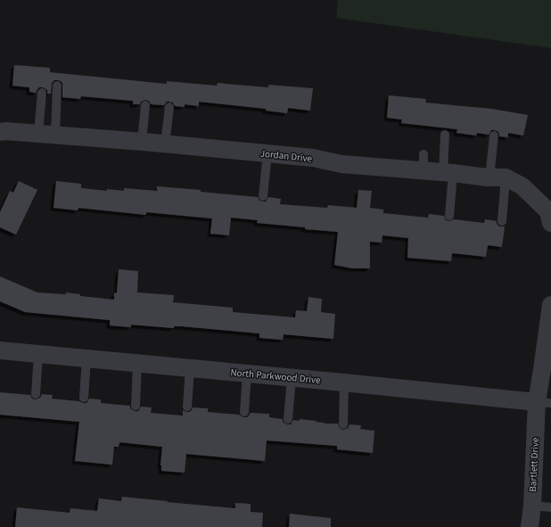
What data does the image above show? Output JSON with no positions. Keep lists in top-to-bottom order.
{
  "streets": {
    "street": ["Jordan Drive", "North Parkwood Drive", "Bartlett Drive"]
  },
  "crossings": [
    ["North Parkwood Drive", "Bartlett Drive"]
  ]
}
